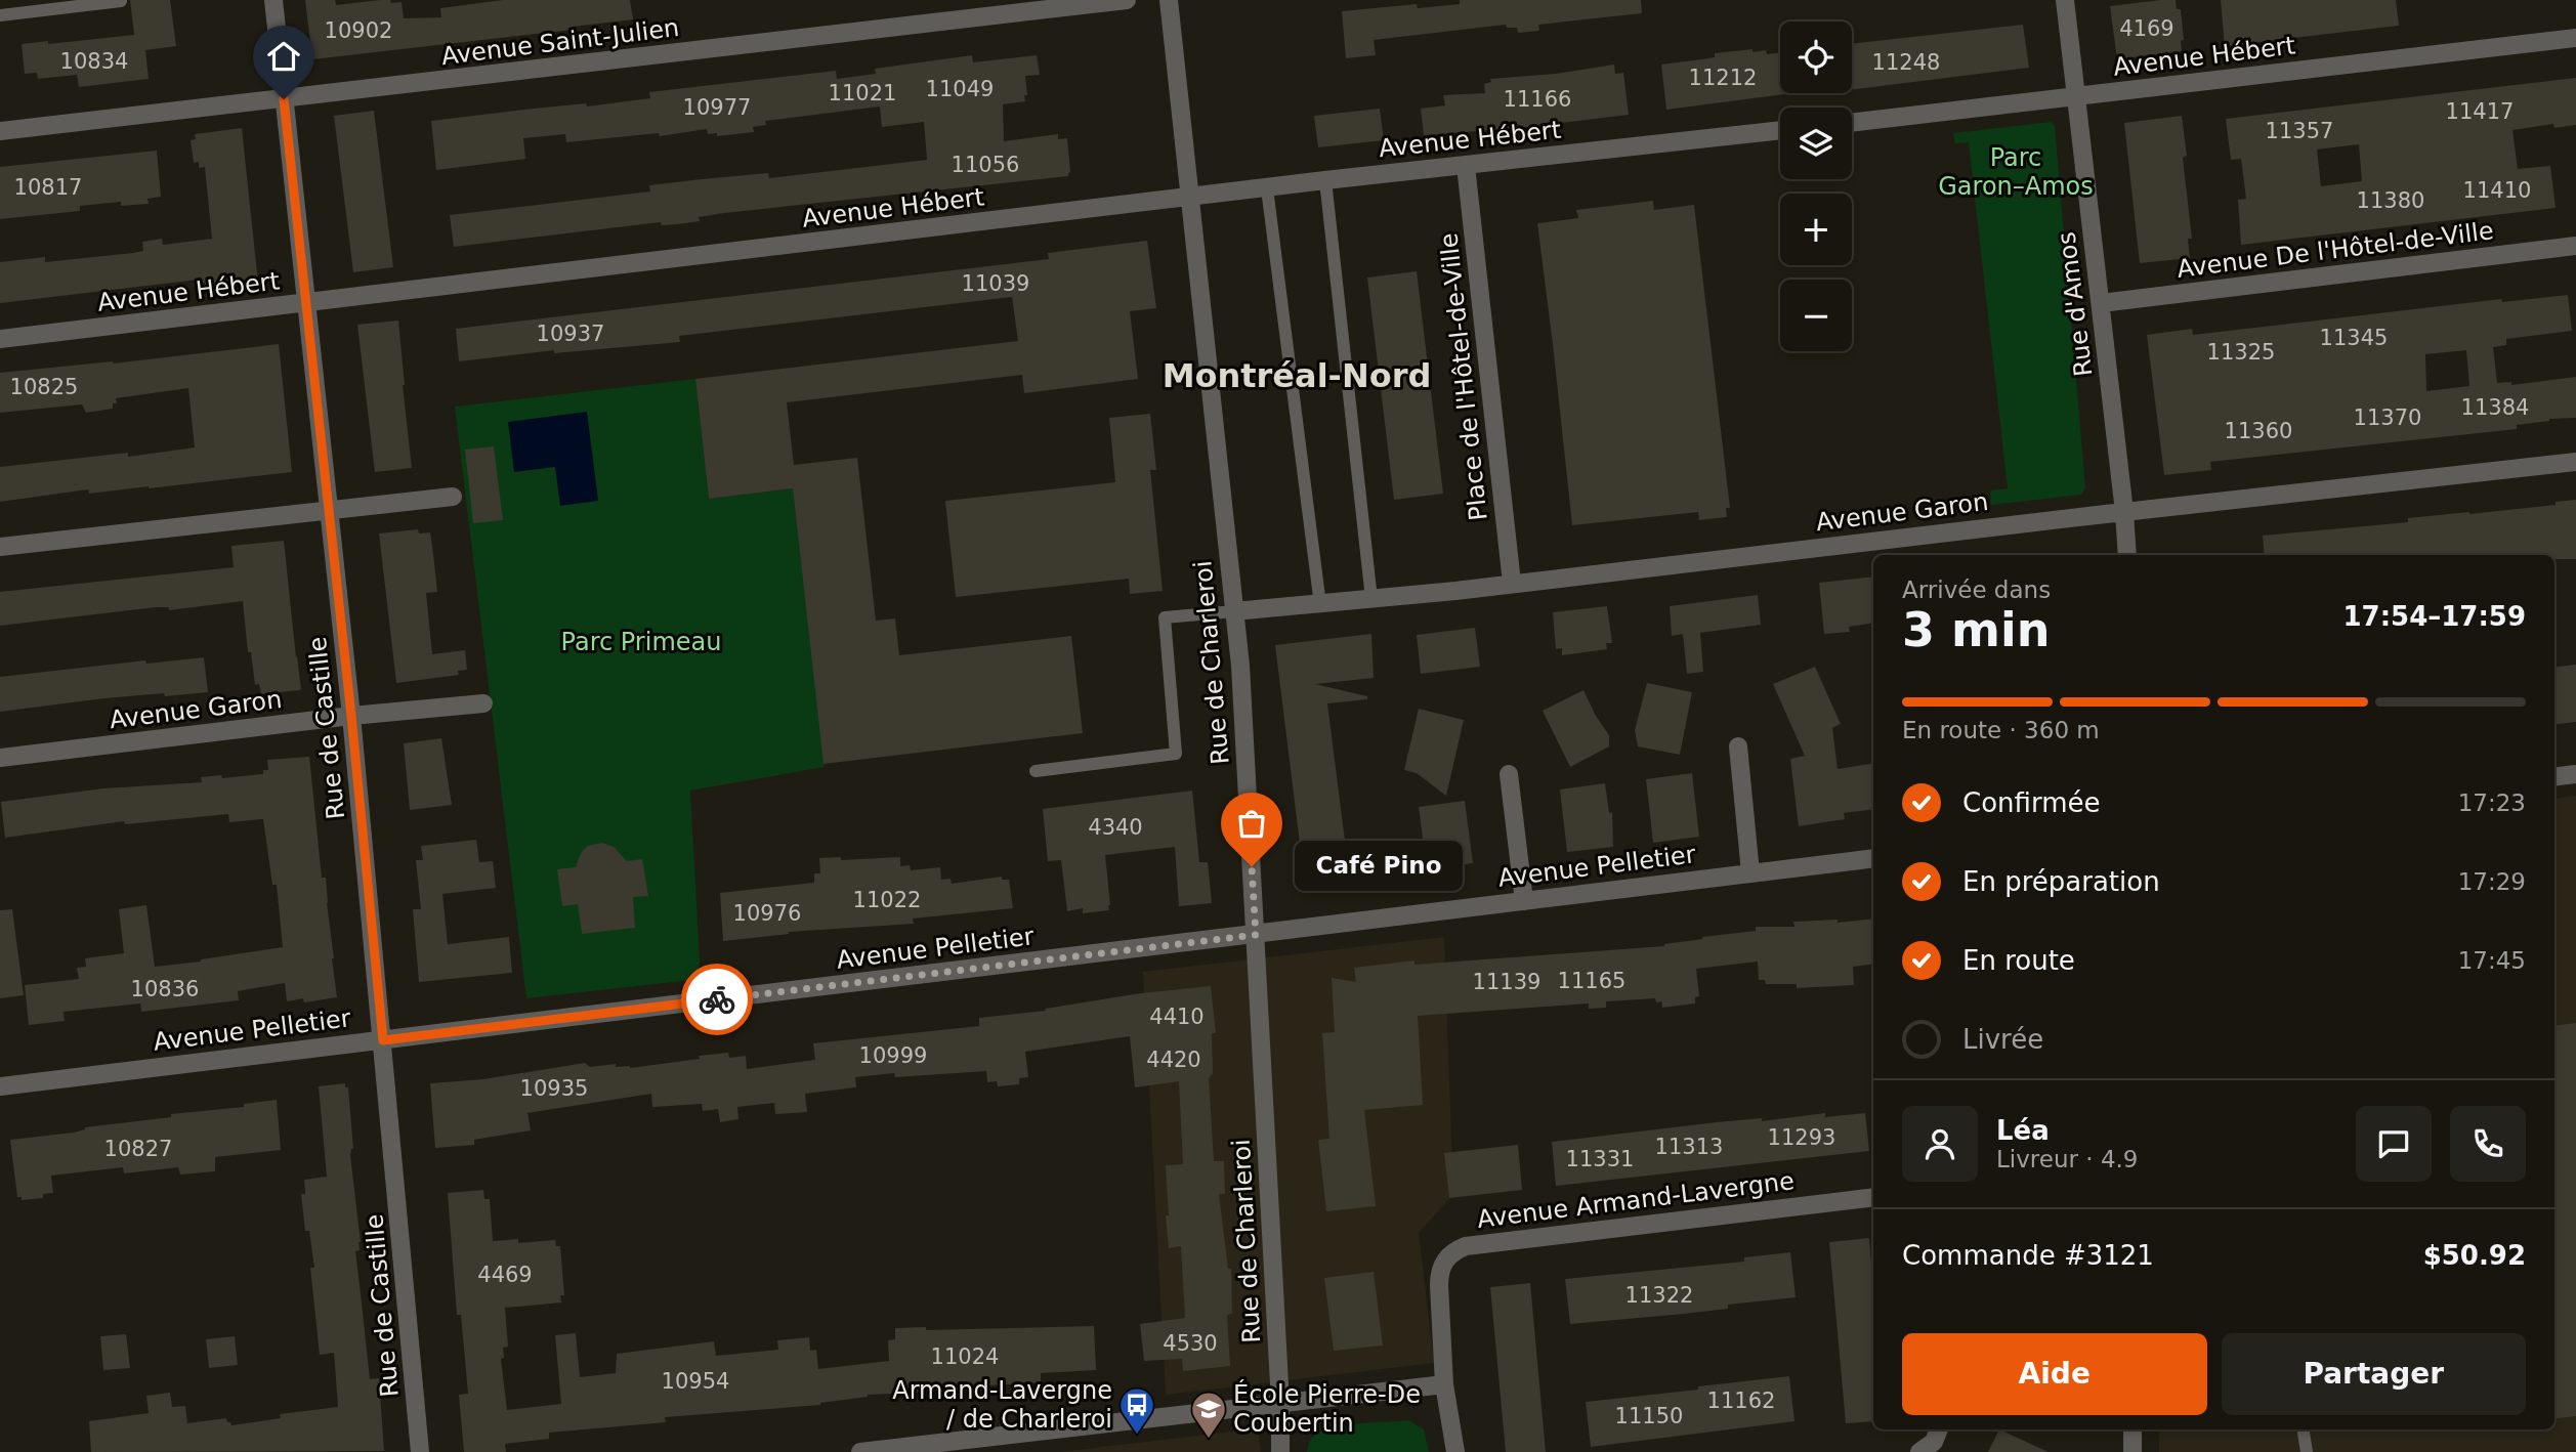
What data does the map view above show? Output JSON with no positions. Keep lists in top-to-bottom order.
{
  "streets": {
    "street": [
      "Avenue Saint-Julien",
      "Avenue Hébert",
      "Avenue De l'Hôtel-de-Ville",
      "Rue d'Amos",
      "Place de l'Hôtel-de-Ville",
      "Avenue Garon",
      "Rue de Charleroi",
      "Rue de Castille",
      "Avenue Pelletier",
      "Avenue Armand-Lavergne"
    ]
  },
  "crossings": [
    ["Avenue Saint-Julien", "Rue de Castille"],
    ["Avenue Hébert", "Rue d'Amos"],
    ["Avenue Hébert", "Place de l'Hôtel-de-Ville"],
    ["Avenue Hébert", "Rue de Charleroi"],
    ["Avenue Hébert", "Rue de Castille"],
    ["Avenue De l'Hôtel-de-Ville", "Rue d'Amos"],
    ["Rue d'Amos", "Avenue Garon"],
    ["Place de l'Hôtel-de-Ville", "Avenue Garon"],
    ["Avenue Garon", "Rue de Charleroi"],
    ["Avenue Garon", "Rue de Castille"],
    ["Rue de Charleroi", "Avenue Pelletier"],
    ["Rue de Castille", "Avenue Pelletier"]
  ],
  "districts": ["Montréal-Nord"],
  "parks": ["Parc Garon–Amos", "Parc Primeau"],
  "places": {
    "other": ["Café Pino"],
    "bus stop": ["Armand-Lavergne / de Charleroi"],
    "school or university": ["École Pierre-De Coubertin"]
  },
  "house_numbers": [
    "4169",
    "10902",
    "10834",
    "11248",
    "11212",
    "11049",
    "11021",
    "11166",
    "10977",
    "11417",
    "11357",
    "11056",
    "10817",
    "11410",
    "11380",
    "11039",
    "10937",
    "11345",
    "11325",
    "10825",
    "11384",
    "11370",
    "11360",
    "4340",
    "11022",
    "10976",
    "11165",
    "11139",
    "10836",
    "4410",
    "10999",
    "4420",
    "10935",
    "11293",
    "11313",
    "10827",
    "11331",
    "4469",
    "11322",
    "4530",
    "11024",
    "10954",
    "11162",
    "11150"
  ],
  "page": {
    "map_buttons": ["+", "−"],
    "heading": ["3 min", "Arrivée dans", "17:54–17:59"],
    "panel": [
      "Léa",
      "Livreur · 4.9",
      "Commande #3121",
      "$50.92"
    ],
    "bar": "En route · 360 m",
    "list": [
      ["Confirmée", "17:23"],
      ["En préparation", "17:29"],
      ["En route", "17:45"],
      "Livrée"
    ],
    "bubble": "Café Pino",
    "buttons": ["Aide", "Partager"]
  }
}
